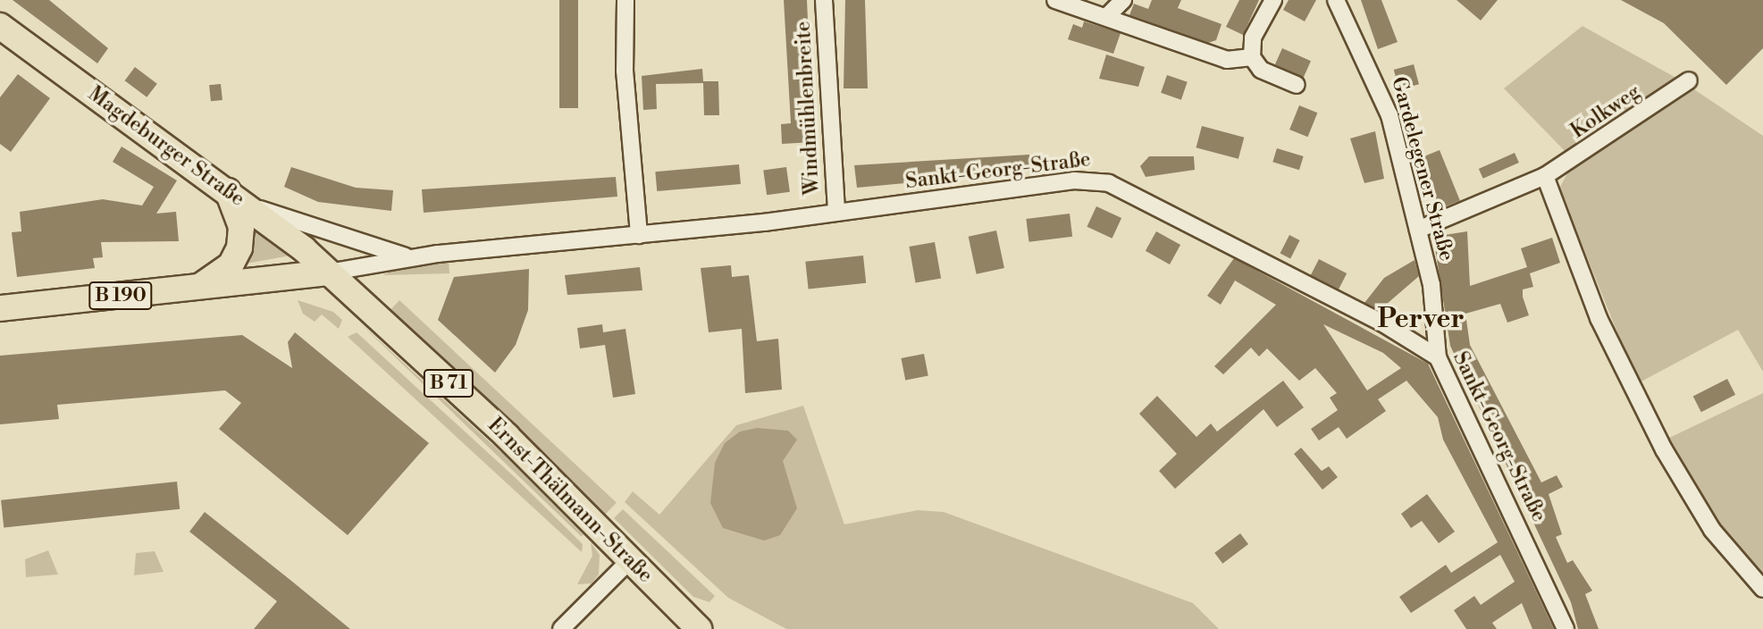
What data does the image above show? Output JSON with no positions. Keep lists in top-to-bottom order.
{
  "streets": {
    "main road": [
      "Magdeburger Straße",
      "B 190",
      "B 71",
      "Ernst-Thälmann-Straße"
    ],
    "street": [
      "Windmühlenbreite",
      "Kolkweg",
      "Gardelegener Straße",
      "Sankt-Georg-Straße"
    ]
  },
  "crossings": [
    ["Windmühlenbreite", "Sankt-Georg-Straße"],
    ["Magdeburger Straße", "Sankt-Georg-Straße"],
    ["Magdeburger Straße", "B 190"],
    ["Magdeburger Straße", "Ernst-Thälmann-Straße"],
    ["Gardelegener Straße", "Sankt-Georg-Straße"],
    ["Sankt-Georg-Straße", "B 190"],
    ["Sankt-Georg-Straße", "Ernst-Thälmann-Straße"],
    ["B 190", "Ernst-Thälmann-Straße"]
  ],
  "districts": ["Perver"]
}
